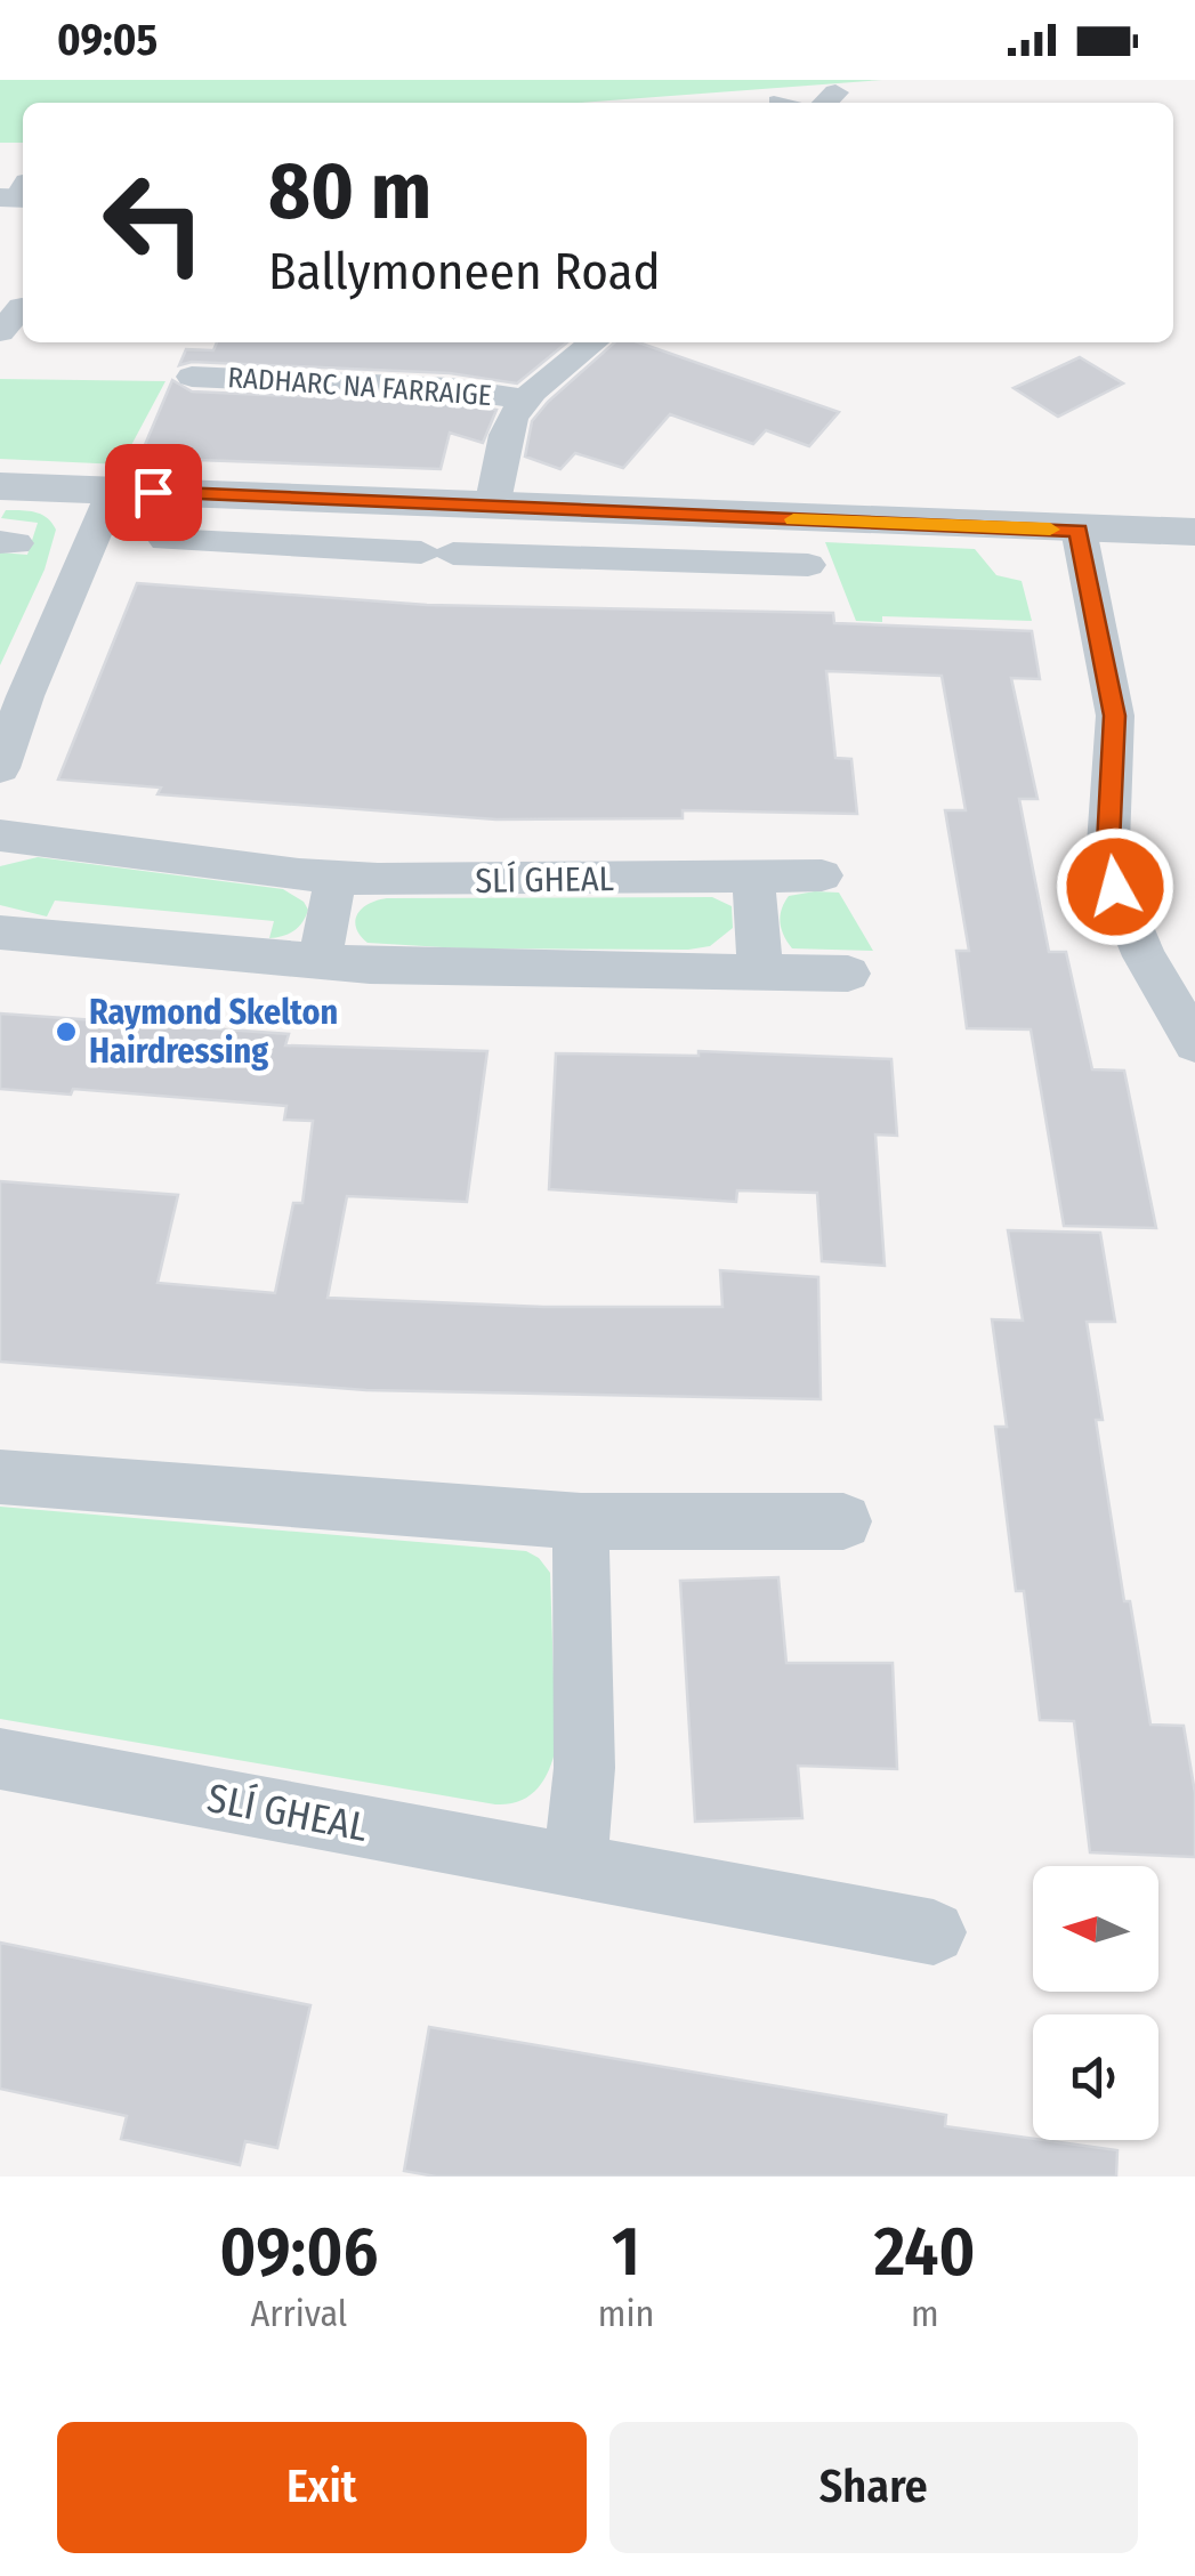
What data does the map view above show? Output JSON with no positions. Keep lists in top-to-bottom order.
{
  "streets": {
    "street": ["RADHARC NA FARRAIGE", "SLÍ GHEAL"]
  },
  "places": ["Raymond Skelton Hairdressing"],
  "north": "left",
  "page": {
    "status": "09:05",
    "turn": ["80 m", "Ballymoneen Road"],
    "eta": [
      "09:06",
      "Arrival",
      "1",
      "min",
      "240",
      "m"
    ],
    "buttons": ["Exit", "Share"]
  }
}
